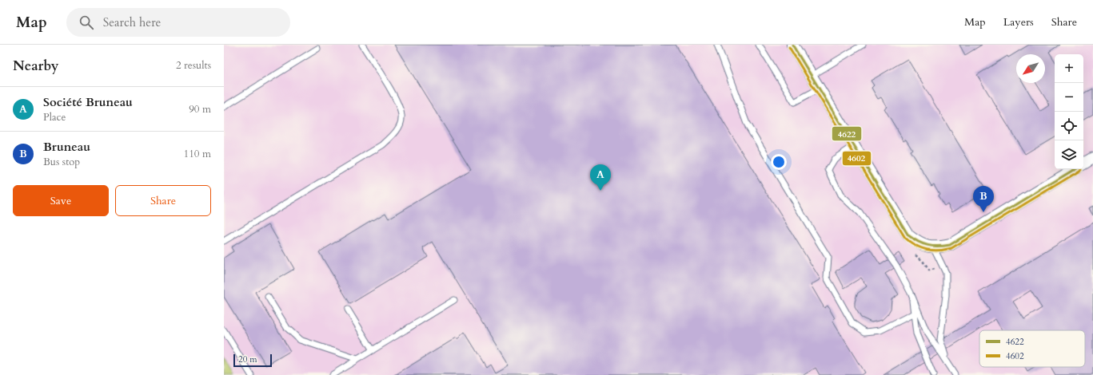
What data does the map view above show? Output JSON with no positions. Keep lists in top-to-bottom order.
{
  "lines": ["transit line 4622", "transit line 4602"],
  "legend": ["4622", "4602"],
  "scale_bar": "20 m",
  "north": "bottom left",
  "page": {
    "header": "Map",
    "search": "Search here",
    "nav": ["Map", "Layers", "Share"],
    "heading": ["Nearby", "2 results"],
    "map_buttons": ["+", "−"],
    "list": [
      {
        "mark": "A",
        "name": "Société Bruneau",
        "note": "Place",
        "value": "90 m"
      },
      {
        "mark": "B",
        "name": "Bruneau",
        "note": "Bus stop",
        "value": "110 m"
      }
    ],
    "pins": ["A", "B"],
    "buttons": ["Save", "Share"],
    "scale": "20 m"
  }
}
